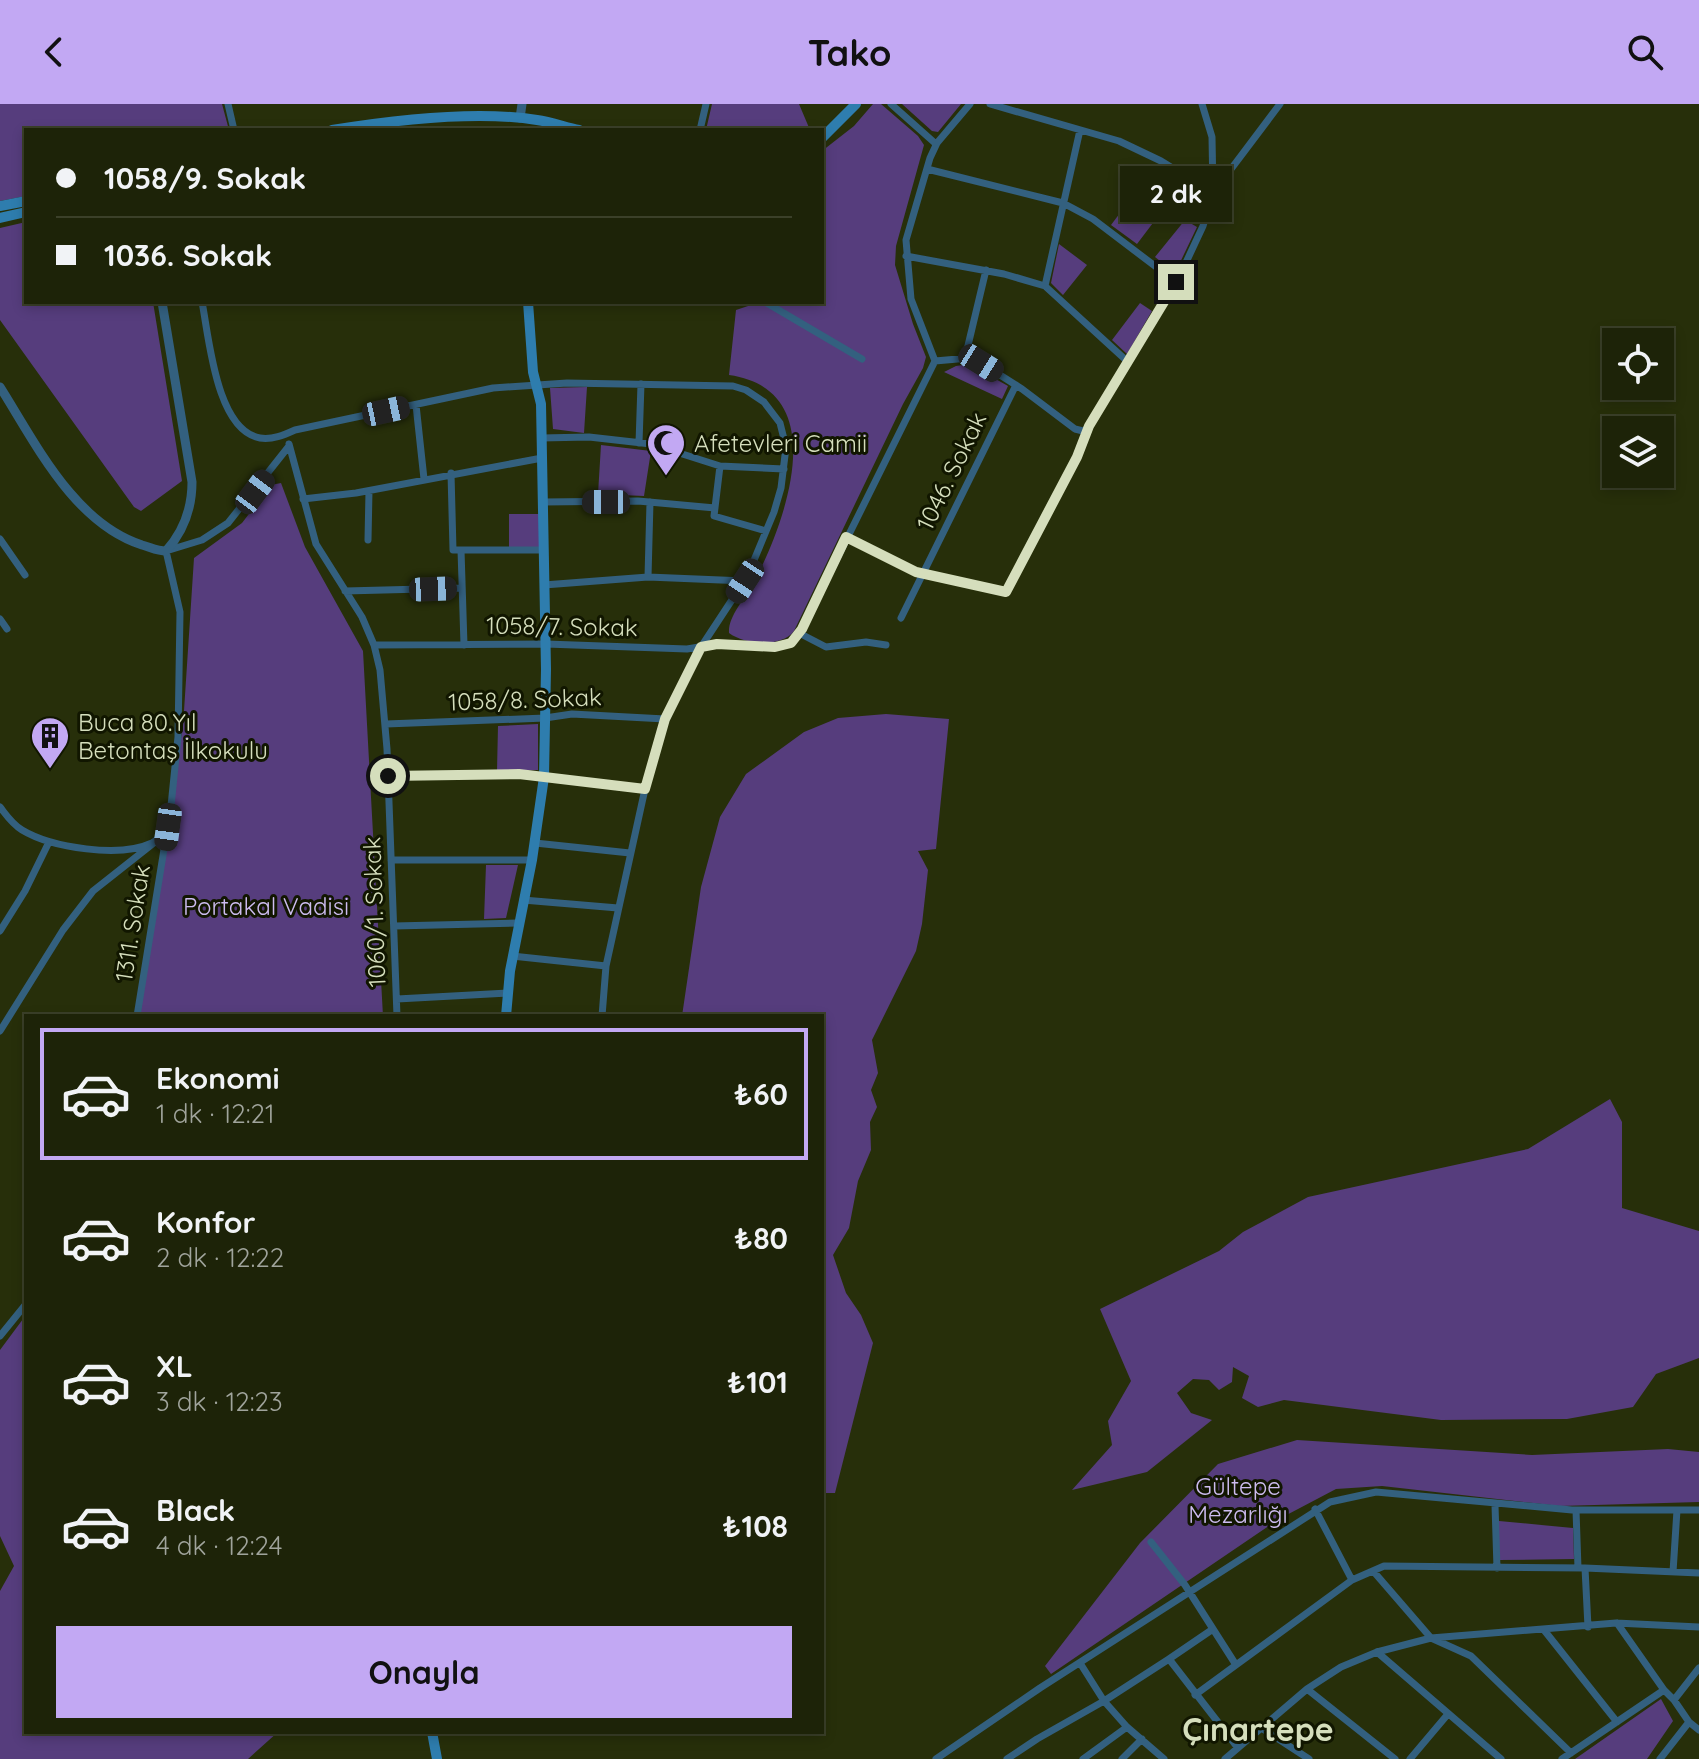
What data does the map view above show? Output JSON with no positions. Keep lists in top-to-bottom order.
{
  "streets": {
    "street": [
      "1046. Sokak",
      "1058/7. Sokak",
      "1058/8. Sokak",
      "1060/1. Sokak",
      "1311. Sokak"
    ]
  },
  "crossings": [
    ["1058/7. Sokak", "1060/1. Sokak"],
    ["1058/8. Sokak", "1060/1. Sokak"]
  ],
  "districts": ["Çınartepe"],
  "parks": ["Portakal Vadisi", "Gültepe Mezarlığı"],
  "places": {
    "mosque": ["Afetevleri Camii"],
    "building": ["Buca 80.Yıl Betontaş İlkokulu"]
  },
  "page": {
    "header": "Tako",
    "banner": ["1058/9. Sokak", "1036. Sokak"],
    "bubble": "2 dk",
    "list": [
      {
        "name": "Ekonomi",
        "note": "1 dk · 12:21",
        "value": "₺60"
      },
      {
        "name": "Konfor",
        "note": "2 dk · 12:22",
        "value": "₺80"
      },
      {
        "name": "XL",
        "note": "3 dk · 12:23",
        "value": "₺101"
      },
      {
        "name": "Black",
        "note": "4 dk · 12:24",
        "value": "₺108"
      }
    ],
    "buttons": "Onayla"
  }
}
